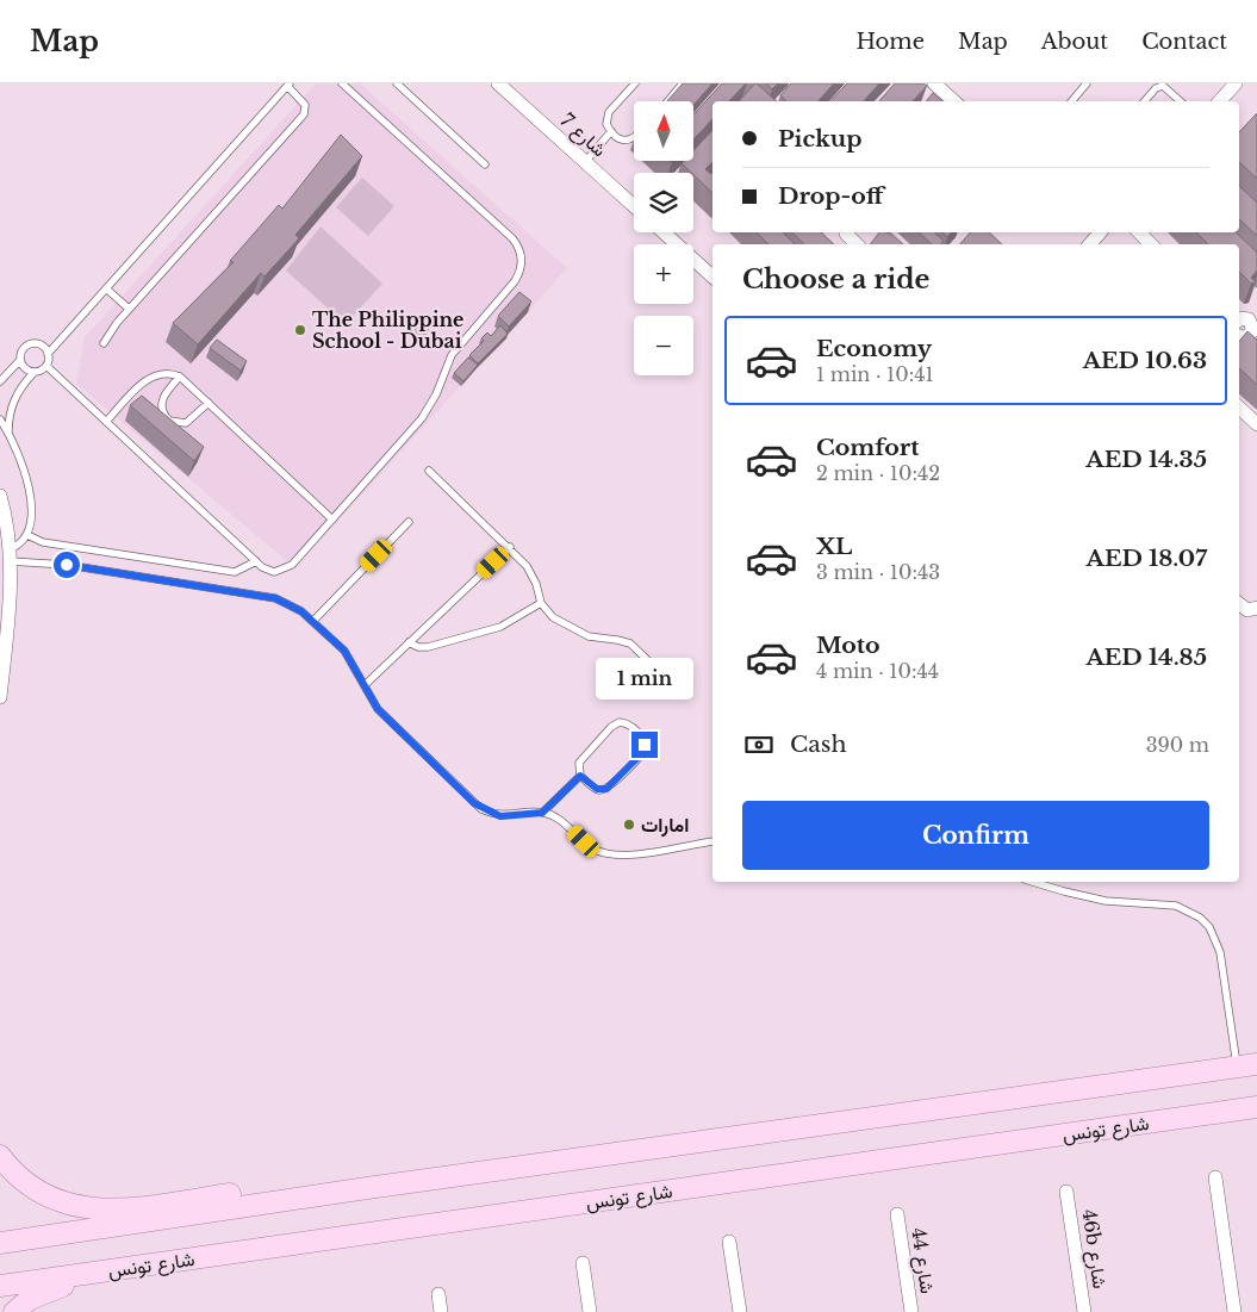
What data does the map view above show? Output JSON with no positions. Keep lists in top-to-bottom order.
{
  "streets": {
    "main road": ["شارع تونس"],
    "street": ["شارع 7", "46b شارع", "شارع 44"]
  },
  "places": ["The Philippine School - Dubai", "امارات"],
  "north": "top",
  "page": {
    "header": "Map",
    "nav": [
      "Home",
      "Map",
      "About",
      "Contact"
    ],
    "map_buttons": ["+", "−"],
    "banner": ["Pickup", "Drop-off"],
    "heading": "Choose a ride",
    "list": [
      {
        "name": "Economy",
        "note": "1 min · 10:41",
        "value": "AED 10.63"
      },
      {
        "name": "Comfort",
        "note": "2 min · 10:42",
        "value": "AED 14.35"
      },
      {
        "name": "XL",
        "note": "3 min · 10:43",
        "value": "AED 18.07"
      },
      {
        "name": "Moto",
        "note": "4 min · 10:44",
        "value": "AED 14.85"
      }
    ],
    "bubble": "1 min",
    "pay": ["Cash", "390 m"],
    "buttons": "Confirm"
  }
}
